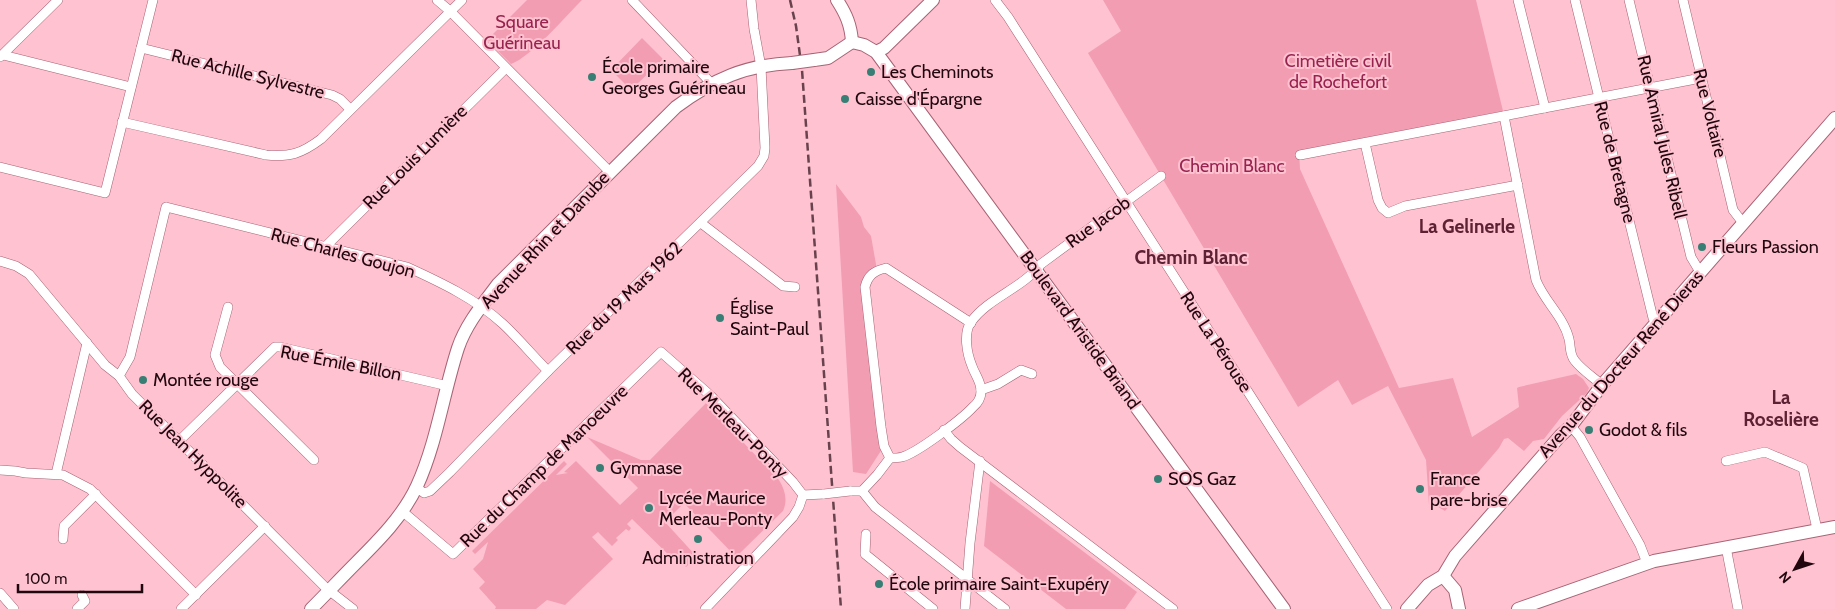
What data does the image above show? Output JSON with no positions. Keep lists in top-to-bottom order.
{
  "streets": {
    "street": [
      "Rue Achille Sylvestre",
      "Rue Voltaire",
      "Rue Amiral Jules Ribell",
      "Rue Louis Lumière",
      "Rue de Bretagne",
      "Rue Jacob",
      "Avenue Rhin et Danube",
      "Rue Charles Goujon",
      "Rue du 19 Mars 1962",
      "Boulevard Aristide Briand",
      "Rue La Pérouse",
      "Rue Émile Billon",
      "Avenue du Docteur René Dieras",
      "Rue Merleau-Ponty",
      "Rue Jean Hyppolite",
      "Rue du Champ de Manoeuvre"
    ]
  },
  "crossings": [
    ["Rue Voltaire", "Avenue du Docteur René Dieras"],
    ["Rue Amiral Jules Ribell", "Avenue du Docteur René Dieras"],
    ["Rue Louis Lumière", "Rue Charles Goujon"],
    ["Rue de Bretagne", "Avenue du Docteur René Dieras"],
    ["Rue Jacob", "Boulevard Aristide Briand"],
    ["Rue Jacob", "Rue La Pérouse"],
    ["Avenue Rhin et Danube", "Rue Charles Goujon"],
    ["Avenue Rhin et Danube", "Rue du 19 Mars 1962"],
    ["Avenue Rhin et Danube", "Rue Émile Billon"],
    ["Avenue Rhin et Danube", "Rue Jean Hyppolite"],
    ["Avenue Rhin et Danube", "Rue du Champ de Manoeuvre"],
    ["Rue Charles Goujon", "Rue du 19 Mars 1962"],
    ["Rue Charles Goujon", "Rue Jean Hyppolite"],
    ["Rue Émile Billon", "Rue Jean Hyppolite"],
    ["Rue Merleau-Ponty", "Rue du Champ de Manoeuvre"]
  ],
  "districts": ["La Gelinerle", "Chemin Blanc", "La Roselière"],
  "parks": ["Square Guérineau", "Cimetière civil de Rochefort", "Chemin Blanc"],
  "places": [
    "Les Cheminots",
    "École primaire Georges Guérineau",
    "Caisse d'Épargne",
    "Fleurs Passion",
    "Église Saint-Paul",
    "Montée rouge",
    "Godot & fils",
    "Gymnase",
    "SOS Gaz",
    "France pare-brise",
    "Lycée Maurice Merleau-Ponty",
    "Administration",
    "École primaire Saint-Exupéry"
  ],
  "scale_bar": "100 m",
  "north": "bottom left"
}
